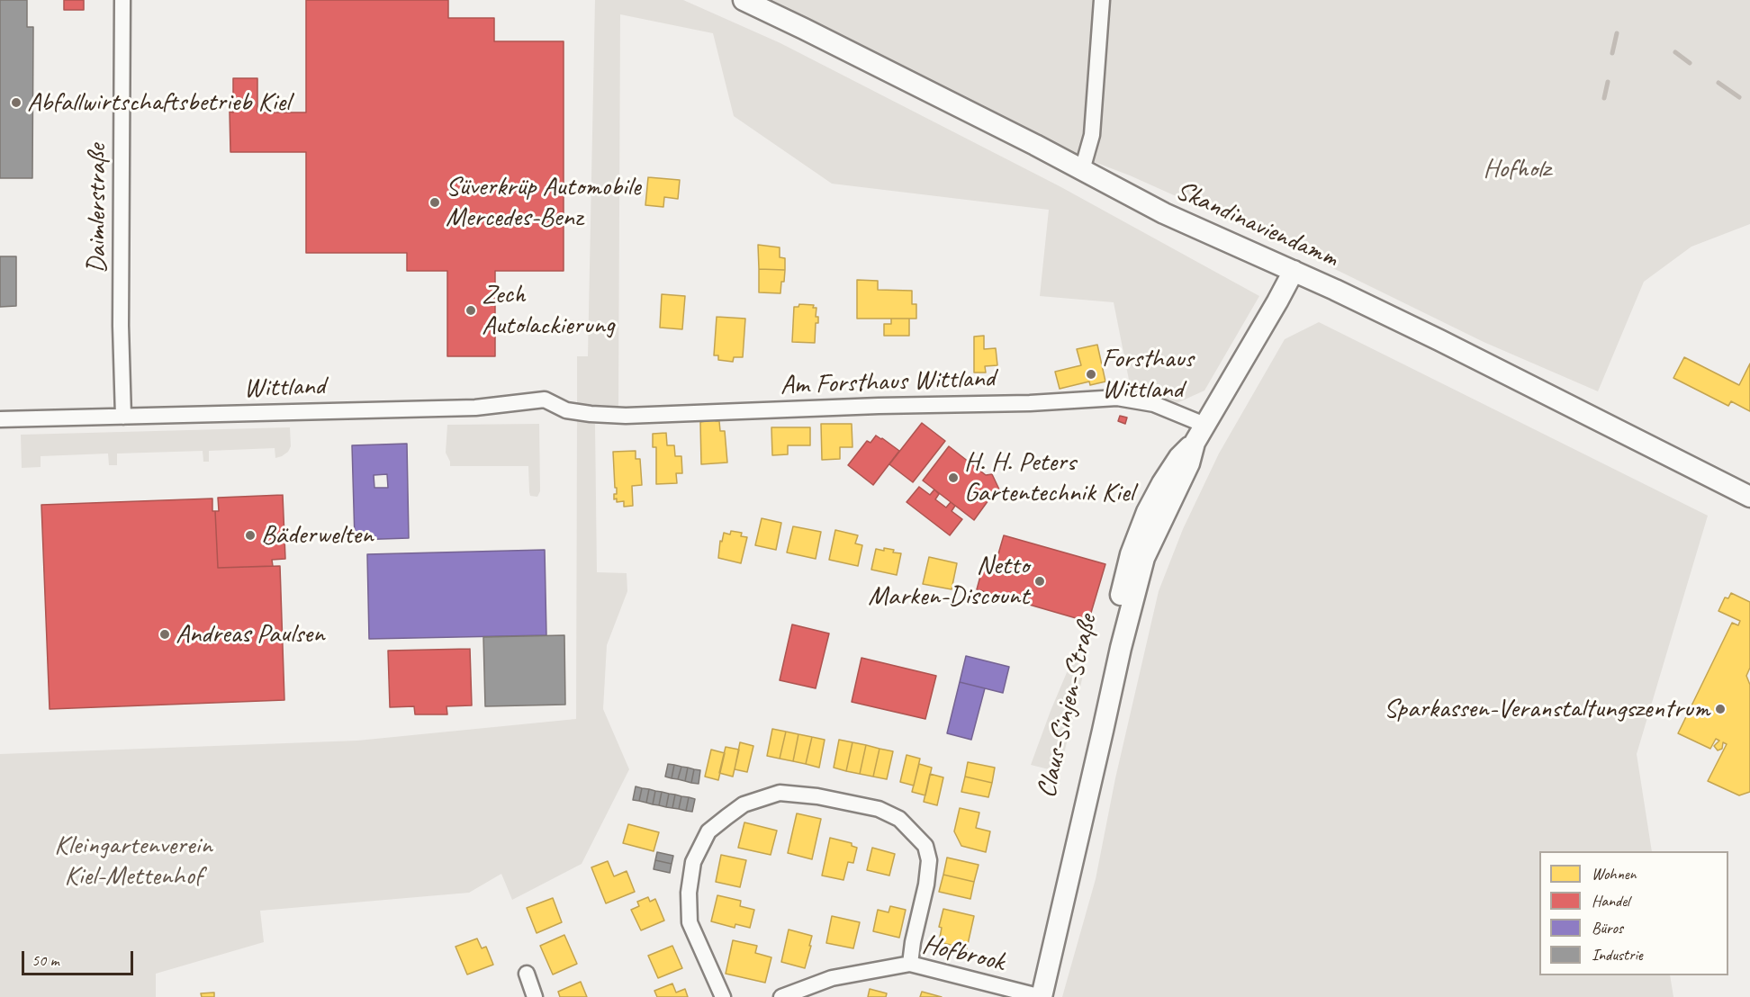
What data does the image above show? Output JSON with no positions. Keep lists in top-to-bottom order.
{
  "streets": {
    "main road": ["Skandinaviendamm", "Claus-Sinjen-Straße"],
    "street": [
      "Daimlerstraße",
      "Am Forsthaus Wittland",
      "Wittland",
      "Hofbrook"
    ]
  },
  "crossings": [
    ["Daimlerstraße", "Wittland"],
    ["Skandinaviendamm", "Claus-Sinjen-Straße"],
    ["Am Forsthaus Wittland", "Wittland"],
    ["Am Forsthaus Wittland", "Claus-Sinjen-Straße"],
    ["Claus-Sinjen-Straße", "Hofbrook"]
  ],
  "parks": ["Hofholz", "Kleingartenverein Kiel-Mettenhof"],
  "places": [
    "Abfallwirtschaftsbetrieb Kiel",
    "Süverkrüp Automobile Mercedes-Benz",
    "Zech Autolackierung",
    "Forsthaus Wittland",
    "H. H. Peters Gartentechnik Kiel",
    "Bäderwelten",
    "Netto Marken-Discount",
    "Andreas Paulsen",
    "Sparkassen-Veranstaltungszentrum"
  ],
  "legend": [
    "Wohnen",
    "Handel",
    "Büros",
    "Industrie"
  ],
  "scale_bar": "50 m"
}
